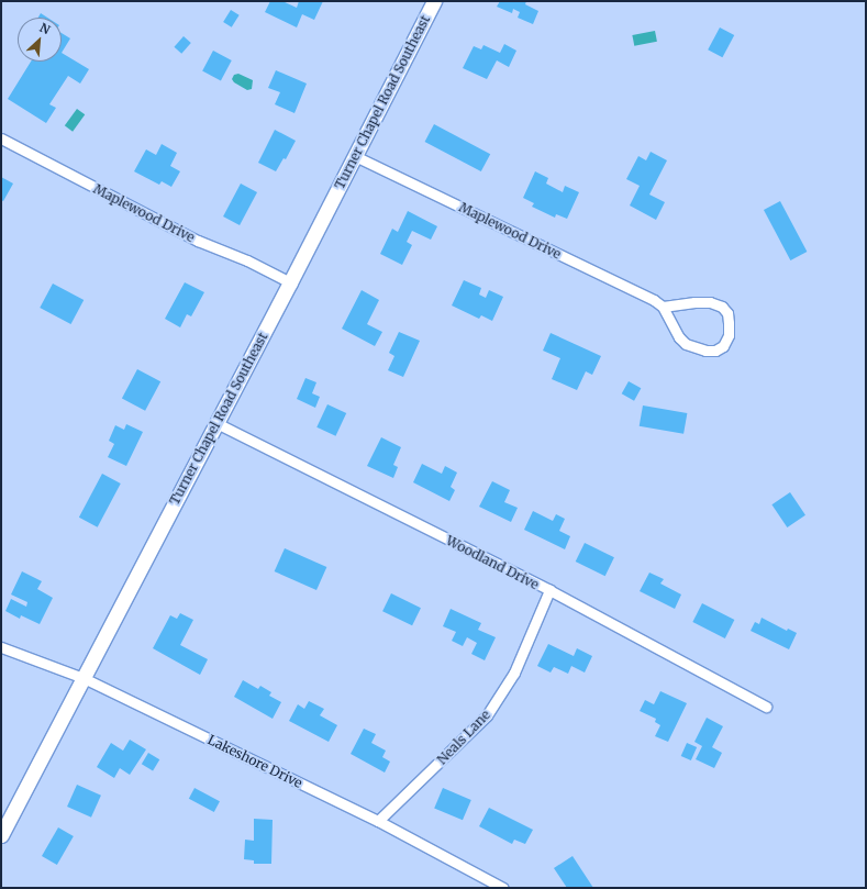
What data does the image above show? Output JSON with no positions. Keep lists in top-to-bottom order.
{
  "streets": {
    "street": [
      "Turner Chapel Road Southeast",
      "Maplewood Drive",
      "Woodland Drive",
      "Neals Lane",
      "Lakeshore Drive"
    ]
  },
  "crossings": [
    ["Turner Chapel Road Southeast", "Maplewood Drive"],
    ["Turner Chapel Road Southeast", "Woodland Drive"],
    ["Turner Chapel Road Southeast", "Lakeshore Drive"],
    ["Woodland Drive", "Neals Lane"],
    ["Neals Lane", "Lakeshore Drive"]
  ],
  "north": "top right"
}
